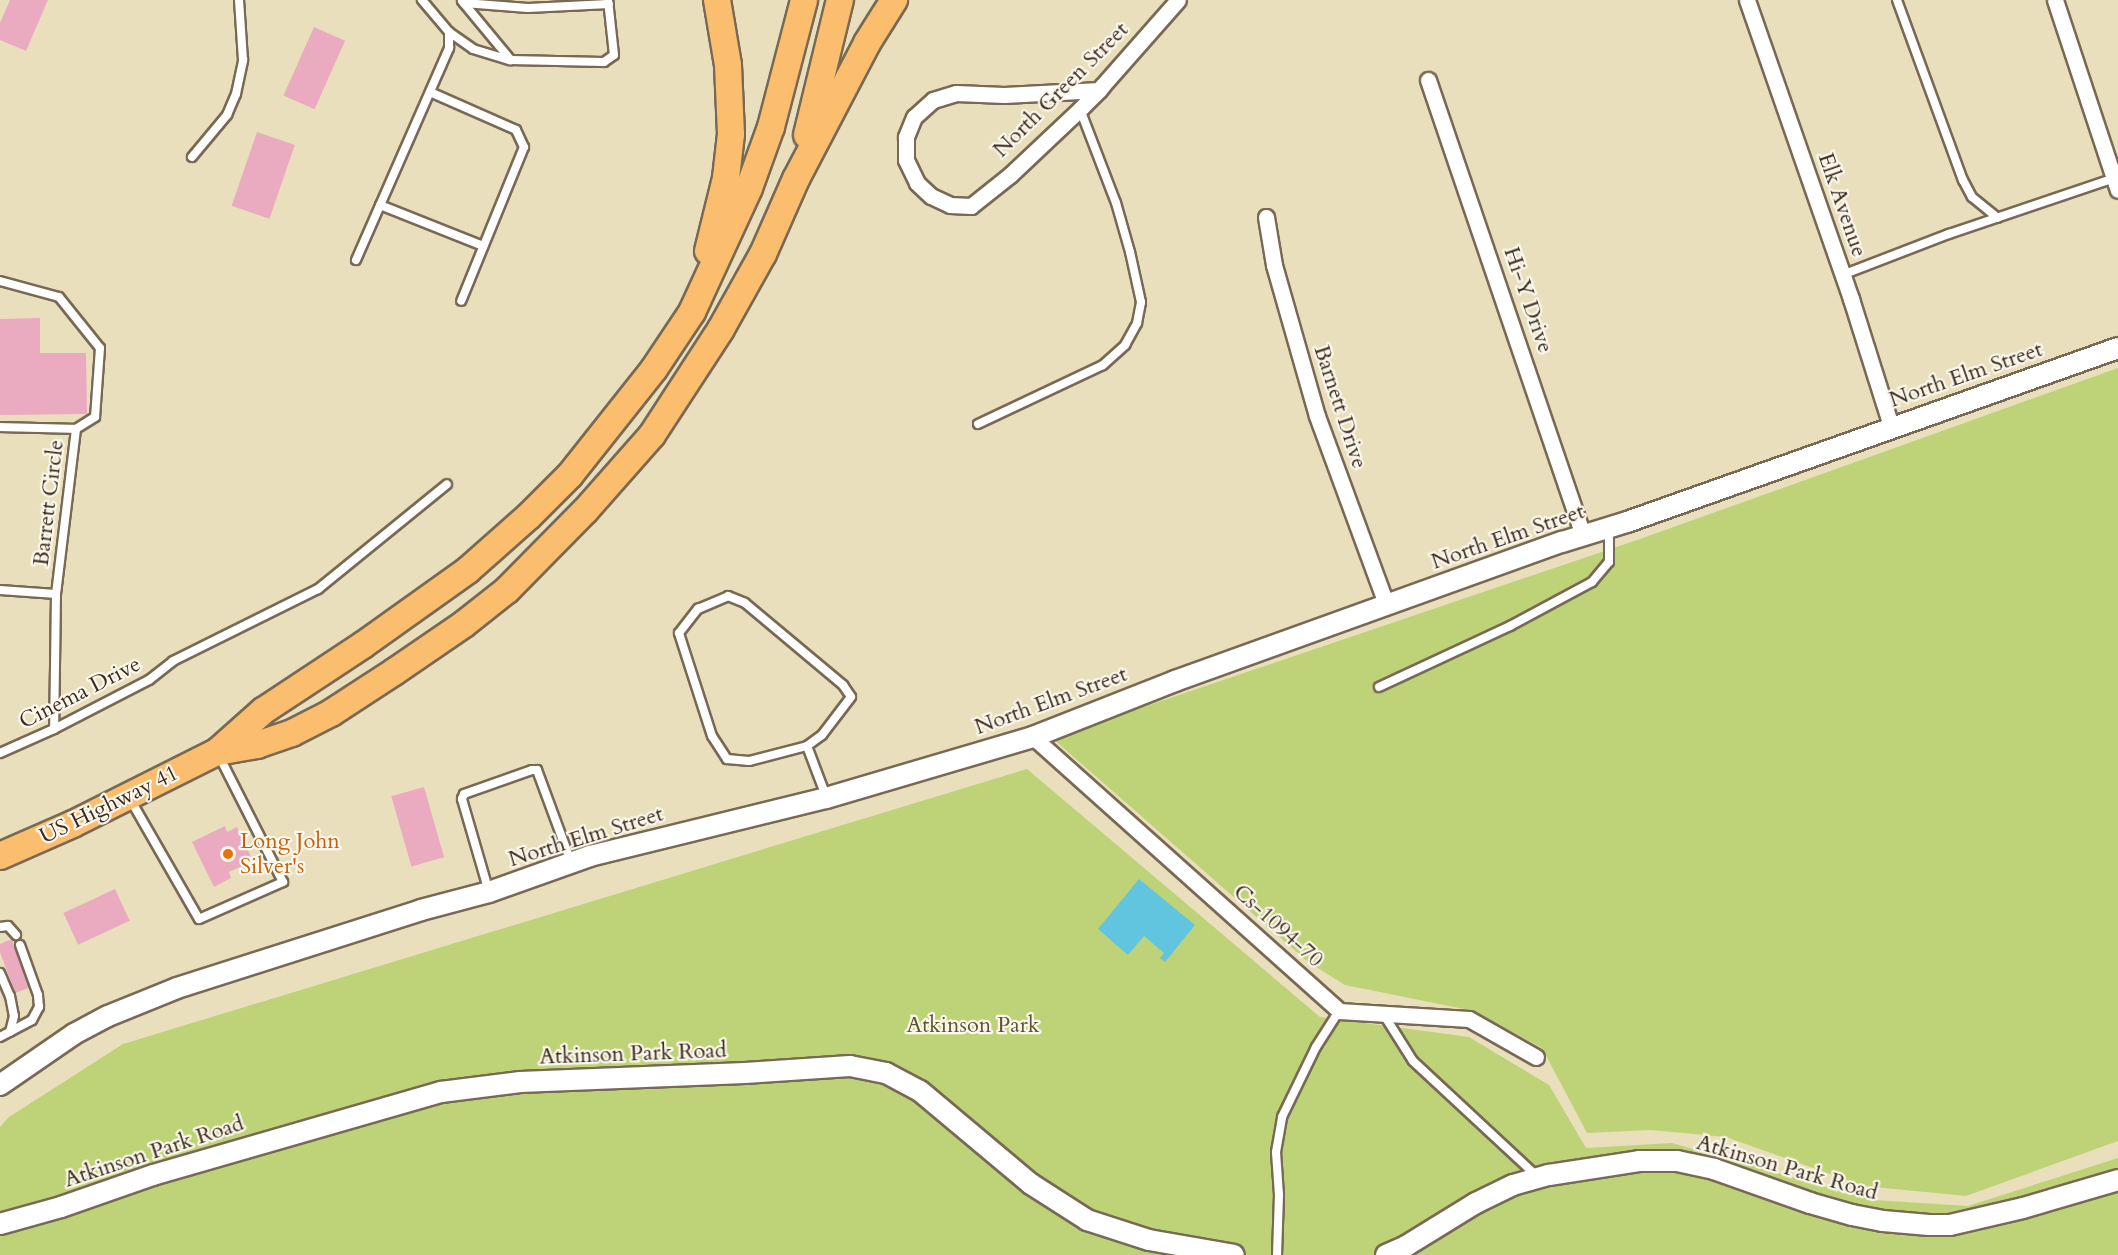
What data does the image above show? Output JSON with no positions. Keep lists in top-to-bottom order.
{
  "streets": {
    "highway": ["US Highway 41"],
    "street": [
      "North Green Street",
      "Elk Avenue",
      "Hi-Y Drive",
      "North Elm Street",
      "Barnett Drive",
      "Cs-1094-70",
      "Atkinson Park Road"
    ],
    "lane": ["Barrett Circle", "Cinema Drive"]
  },
  "crossings": [
    ["Elk Avenue", "North Elm Street"],
    ["Hi-Y Drive", "North Elm Street"],
    ["North Elm Street", "Barnett Drive"],
    ["North Elm Street", "Cs-1094-70"],
    ["Barrett Circle", "Cinema Drive"]
  ],
  "parks": ["Atkinson Park"],
  "places": ["Long John Silver's"]
}
